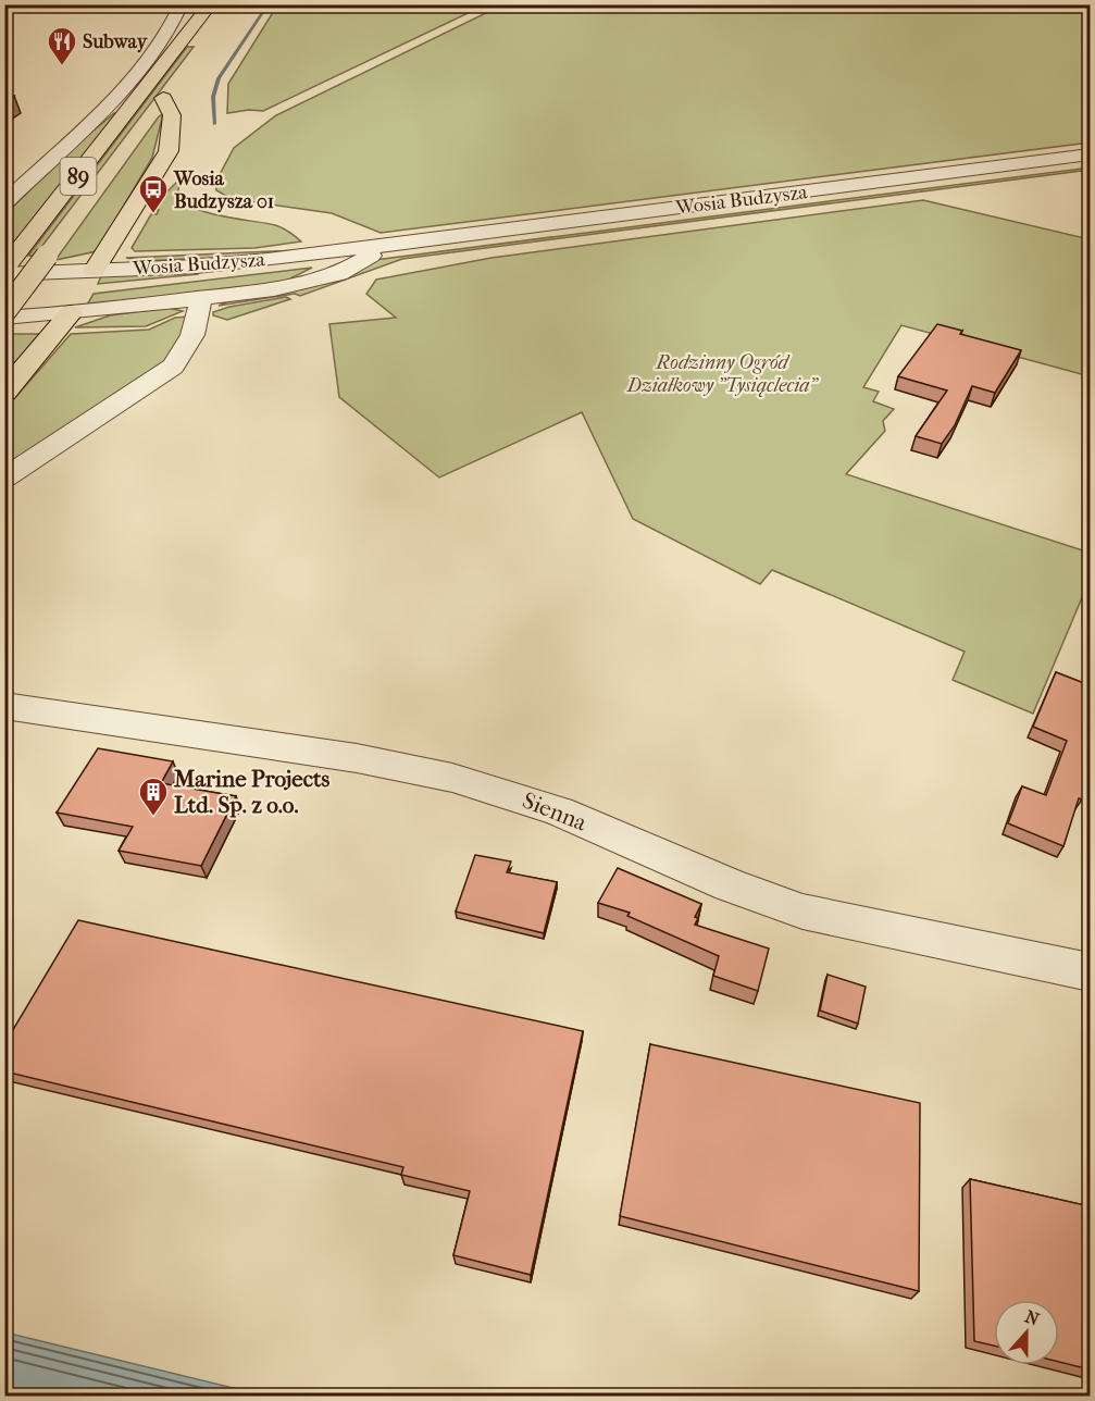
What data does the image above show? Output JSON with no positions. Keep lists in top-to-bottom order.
{
  "streets": {
    "highway": ["89"],
    "street": ["Wosia Budzysza", "Sienna"]
  },
  "crossings": [
    ["89", "Wosia Budzysza"]
  ],
  "parks": ["Rodzinny Ogród Działkowy \"Tysiąclecia\""],
  "places": {
    "restaurant": ["Subway"],
    "bus stop": ["Wosia Budzysza 01"],
    "building": ["Marine Projects Ltd. Sp. z o.o."]
  },
  "north": "top"
}
